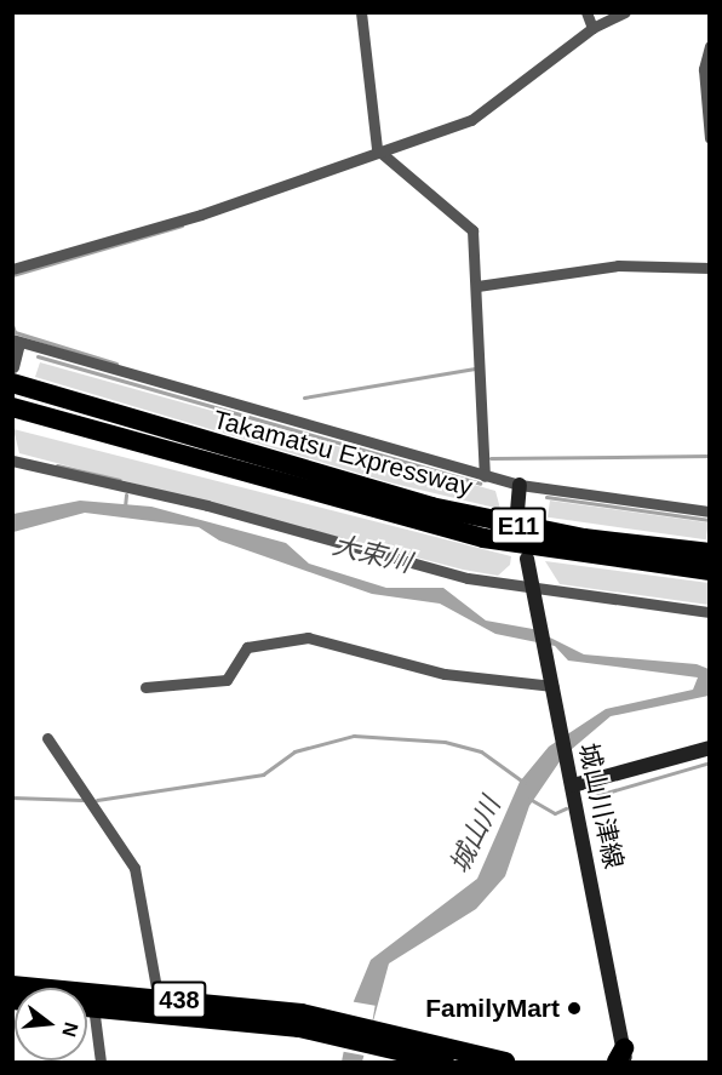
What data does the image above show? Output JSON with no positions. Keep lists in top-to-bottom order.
{
  "streets": {
    "highway": ["Takamatsu Expressway", "E11", "438"],
    "main road": ["城山川津線"]
  },
  "crossings": [
    ["Takamatsu Expressway", "E11"]
  ],
  "water": ["大束川", "城山川"],
  "places": ["FamilyMart"],
  "north": "right"
}
